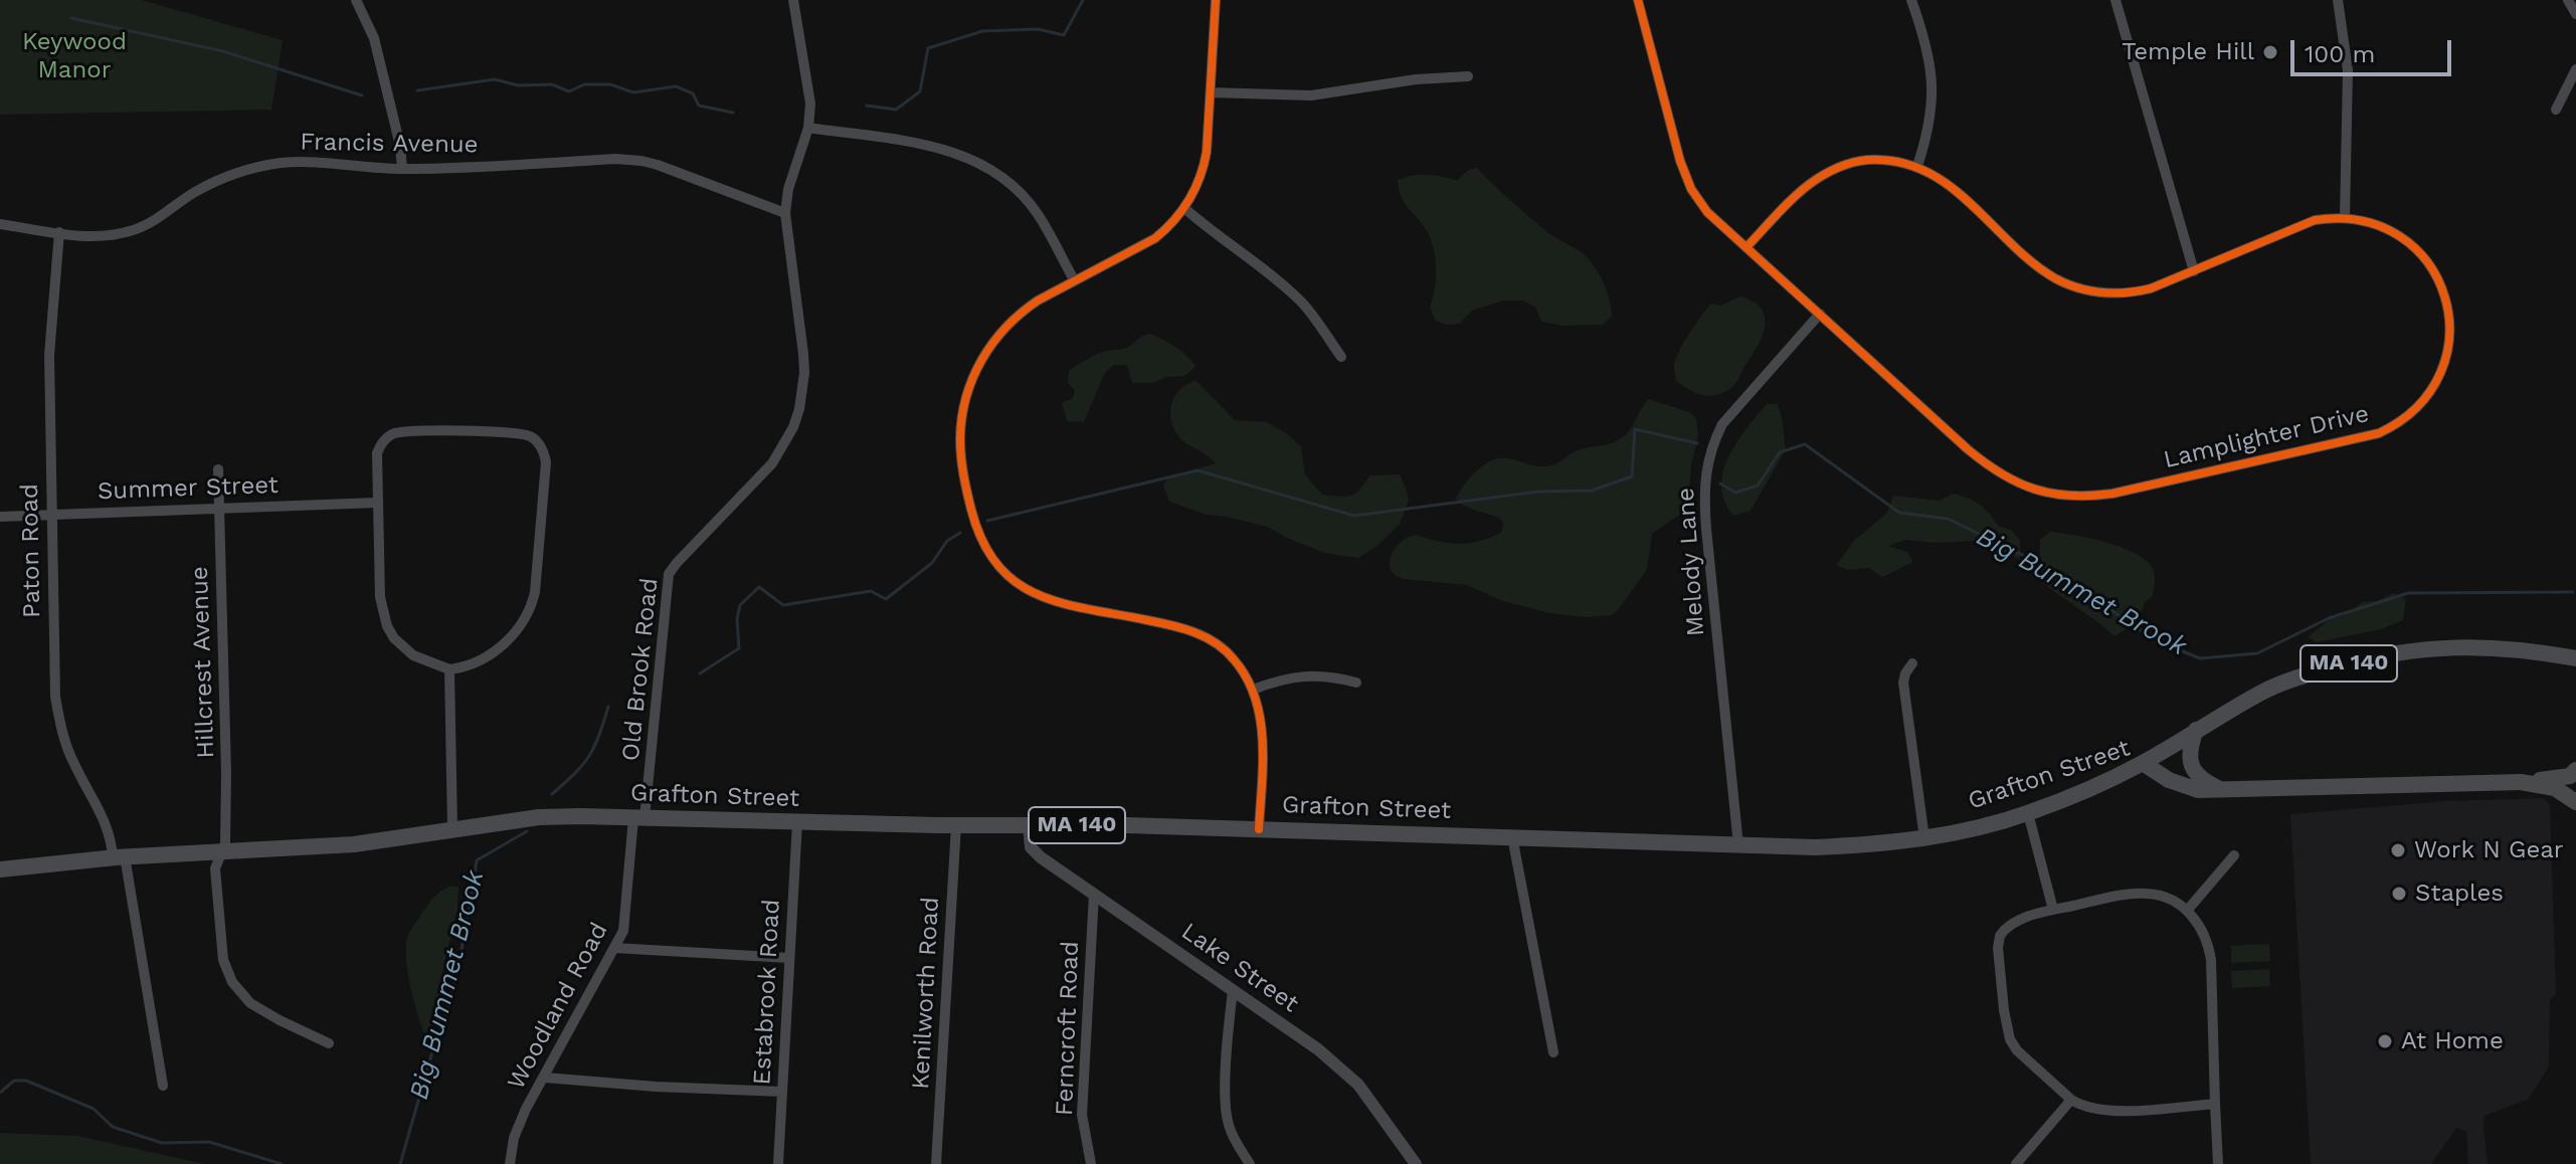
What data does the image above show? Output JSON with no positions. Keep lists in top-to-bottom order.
{
  "streets": {
    "main road": ["MA 140", "Grafton Street"],
    "street": [
      "Francis Avenue",
      "Lamplighter Drive",
      "Summer Street",
      "Paton Road",
      "Melody Lane",
      "Hillcrest Avenue",
      "Old Brook Road",
      "Lake Street",
      "Estabrook Road",
      "Kenilworth Road",
      "Woodland Road",
      "Ferncroft Road"
    ]
  },
  "crossings": [
    ["Francis Avenue", "Paton Road"],
    ["Francis Avenue", "Old Brook Road"],
    ["Lamplighter Drive", "Melody Lane"],
    ["Summer Street", "Paton Road"],
    ["Summer Street", "Hillcrest Avenue"],
    ["Paton Road", "Grafton Street"],
    ["Melody Lane", "Grafton Street"],
    ["Hillcrest Avenue", "Grafton Street"],
    ["MA 140", "Grafton Street"],
    ["Old Brook Road", "Grafton Street"],
    ["Old Brook Road", "Woodland Road"],
    ["Grafton Street", "Lake Street"],
    ["Grafton Street", "Estabrook Road"],
    ["Grafton Street", "Kenilworth Road"],
    ["Grafton Street", "Woodland Road"],
    ["Lake Street", "Ferncroft Road"]
  ],
  "water": ["Big Bummet Brook"],
  "parks": ["Keywood Manor"],
  "places": [
    "Temple Hill",
    "Work N Gear",
    "Staples",
    "At Home"
  ],
  "scale_bar": "100 m"
}
